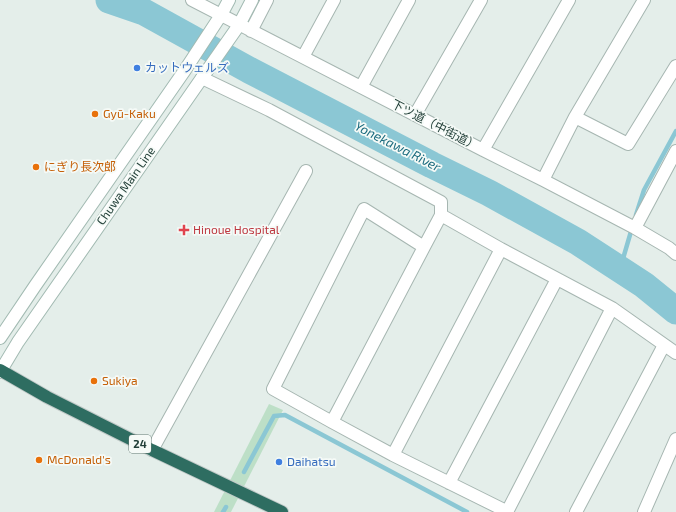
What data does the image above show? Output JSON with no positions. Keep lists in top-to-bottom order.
{
  "streets": {
    "highway": ["24"],
    "street": ["下ツ道（中街道）", "Chuwa Main Line"]
  },
  "crossings": [
    ["下ツ道（中街道）", "Chuwa Main Line"],
    ["Chuwa Main Line", "24"]
  ],
  "water": ["Yonekawa River"],
  "places": {
    "other": [
      "カットウェルズ",
      "Gyū-Kaku",
      "にぎり長次郎",
      "Sukiya",
      "McDonald's",
      "Daihatsu"
    ],
    "health": ["Hinoue Hospital"]
  }
}
